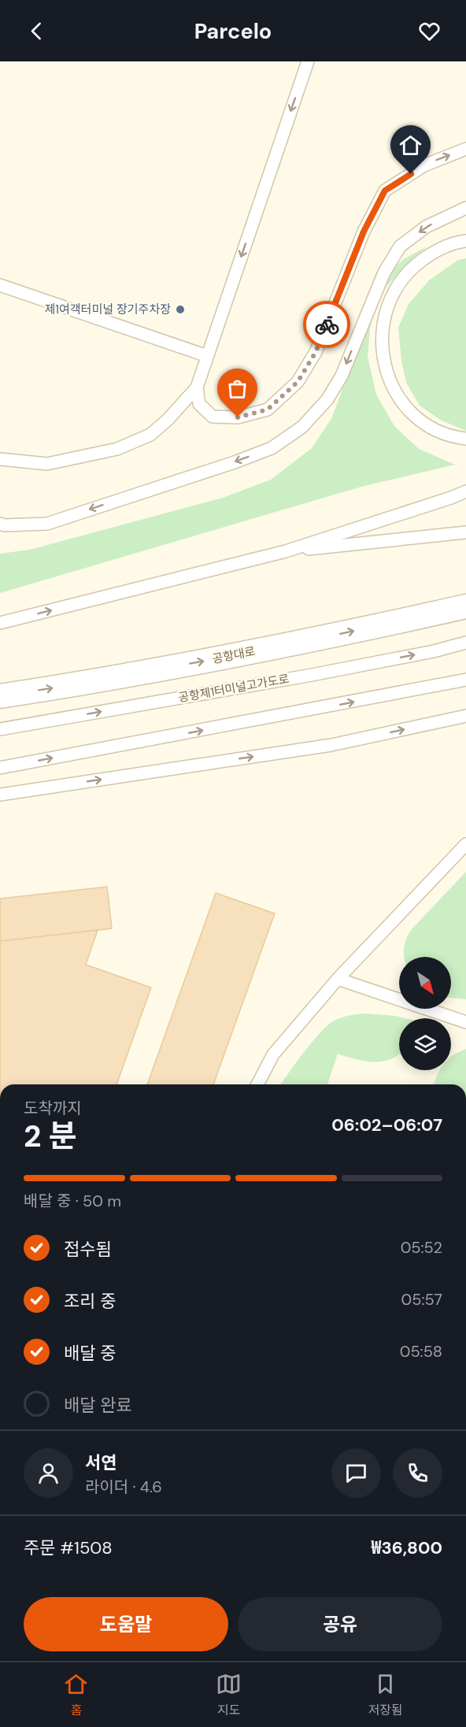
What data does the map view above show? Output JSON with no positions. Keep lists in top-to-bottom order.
{
  "streets": {
    "street": ["공항대로"],
    "lane": ["공항제1터미널고가도로"]
  },
  "one_way": ["공항대로"],
  "places": ["제1여객터미널 장기주차장"],
  "north": "bottom right",
  "page": {
    "header": "Parcelo",
    "heading": ["2 분", "도착까지", "06:02–06:07"],
    "panel": [
      "서연",
      "라이더 · 4.6",
      "주문 #1508",
      "₩36,800"
    ],
    "bar": "배달 중 · 50 m",
    "list": [
      ["접수됨", "05:52"],
      ["조리 중", "05:57"],
      ["배달 중", "05:58"],
      "배달 완료"
    ],
    "buttons": ["도움말", "공유"],
    "tabs": ["홈", "지도", "저장됨"]
  }
}
